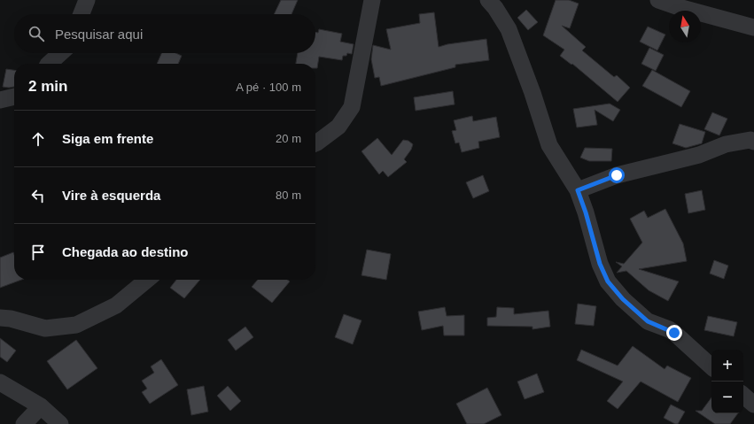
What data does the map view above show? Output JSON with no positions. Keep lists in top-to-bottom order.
{
  "north": "top",
  "page": {
    "search": "Pesquisar aqui",
    "heading": ["2 min", "A pé · 100 m"],
    "list": [
      ["Siga em frente", "20 m"],
      ["Vire à esquerda", "80 m"],
      "Chegada ao destino"
    ],
    "map_buttons": ["+", "−"]
  }
}
